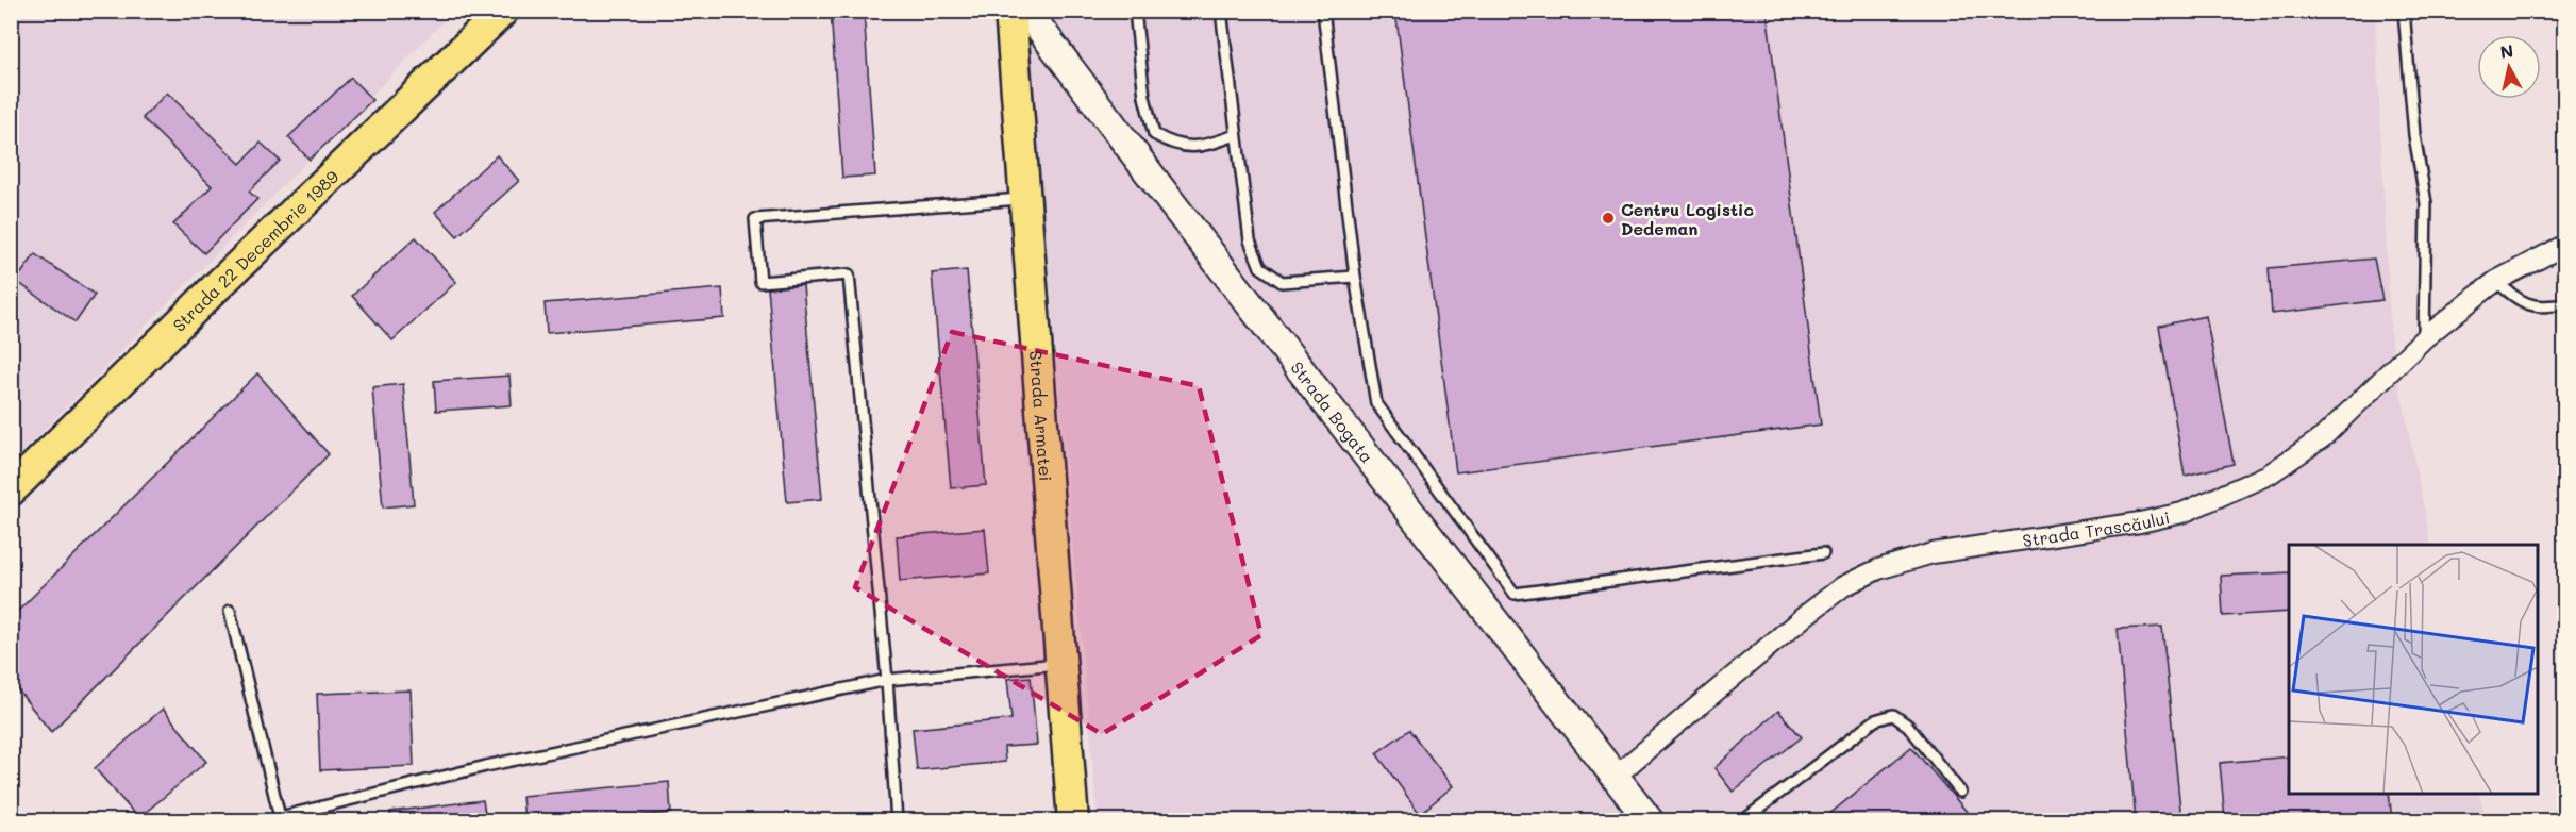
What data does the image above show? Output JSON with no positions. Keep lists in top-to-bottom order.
{
  "streets": {
    "main road": ["Strada 22 Decembrie 1989", "Strada Bogata", "Strada Armatei"],
    "street": ["Strada Trascăului"]
  },
  "crossings": [
    ["Strada Bogata", "Strada Armatei"],
    ["Strada Bogata", "Strada Trascăului"]
  ],
  "places": ["Centru Logistic Dedeman"],
  "north": "top"
}
